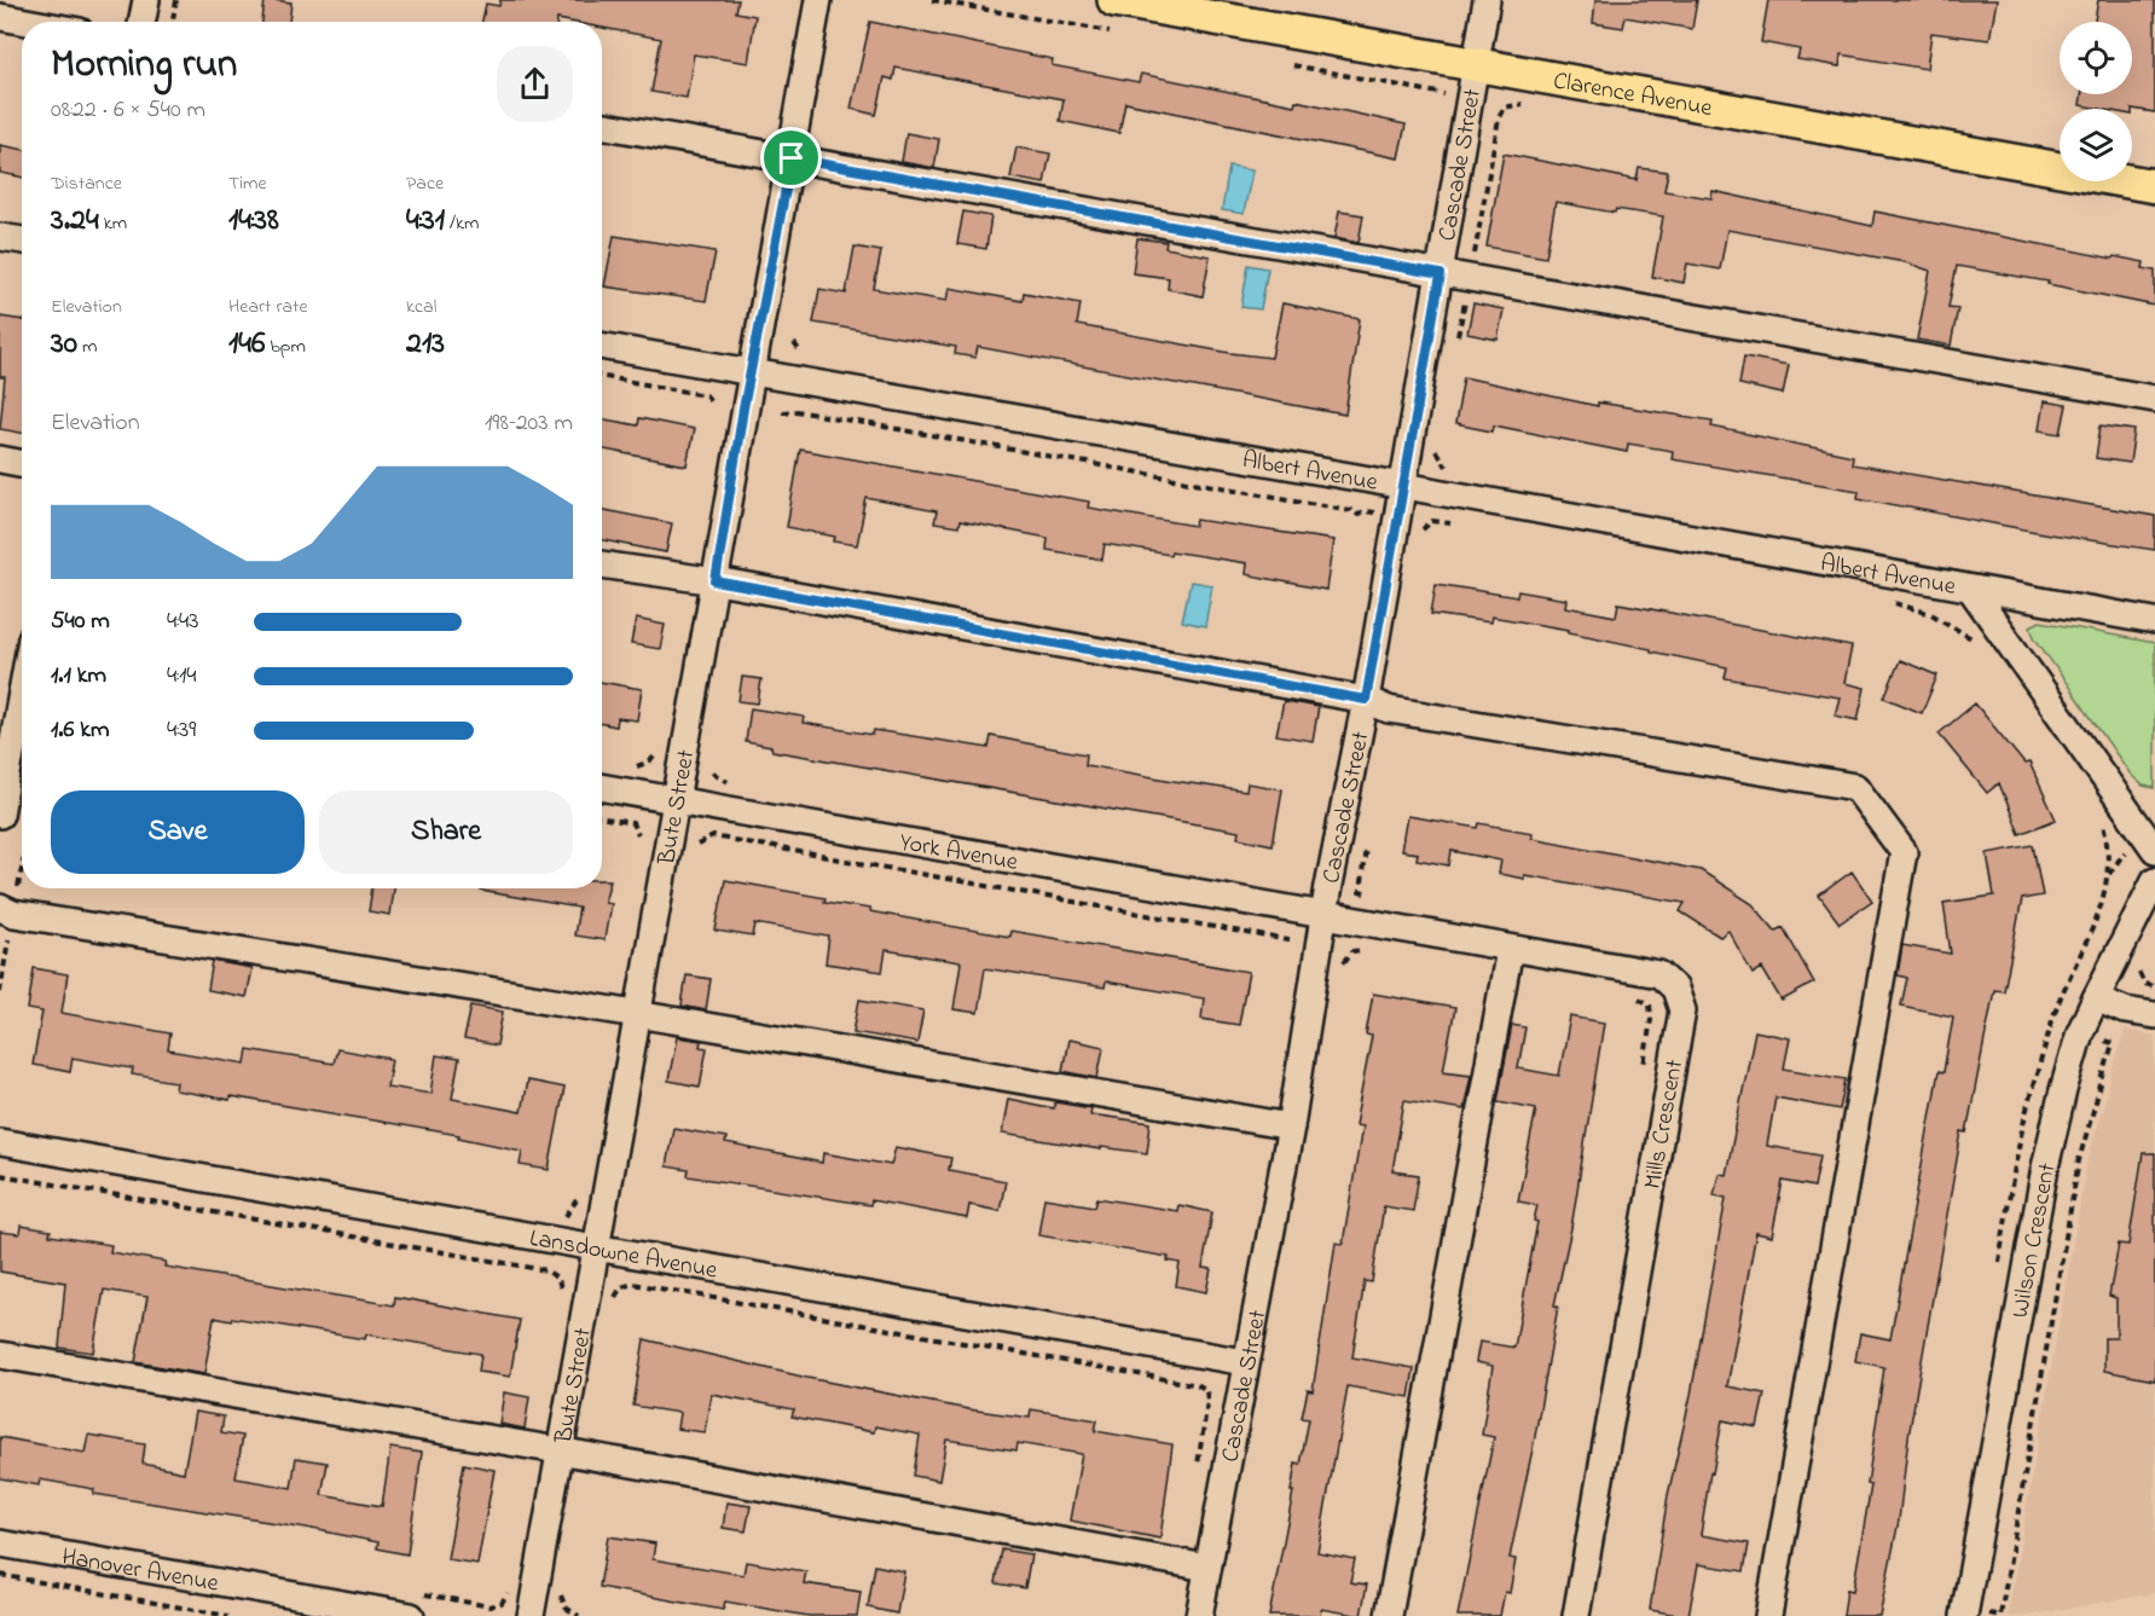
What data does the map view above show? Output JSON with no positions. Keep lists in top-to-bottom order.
{
  "streets": {
    "main road": ["Clarence Avenue"],
    "street": [
      "Cascade Street",
      "Albert Avenue",
      "Bute Street",
      "York Avenue",
      "Mills Crescent",
      "Wilson Crescent",
      "Lansdowne Avenue",
      "Hanover Avenue"
    ]
  },
  "crossings": [
    ["Clarence Avenue", "Cascade Street"],
    ["Cascade Street", "Albert Avenue"],
    ["Cascade Street", "York Avenue"],
    ["Cascade Street", "Mills Crescent"],
    ["Cascade Street", "Lansdowne Avenue"],
    ["Albert Avenue", "Bute Street"],
    ["Bute Street", "York Avenue"],
    ["Bute Street", "Lansdowne Avenue"],
    ["York Avenue", "Mills Crescent"]
  ],
  "page": {
    "heading": ["Morning run", "08:22 · 6 × 540 m"],
    "stats": [
      ["Distance", "3.24 km"],
      ["Time", "14:38"],
      ["Pace", "4:31 /km"],
      ["Elevation", "30 m"],
      ["Heart rate", "146 bpm"],
      ["kcal", "213"]
    ],
    "chart": ["Elevation", "198–203 m"],
    "list": [
      {
        "name": "540 m",
        "note": "4:43"
      },
      {
        "name": "1.1 km",
        "note": "4:14"
      },
      {
        "name": "1.6 km",
        "note": "4:39"
      }
    ],
    "buttons": ["Save", "Share"]
  }
}
